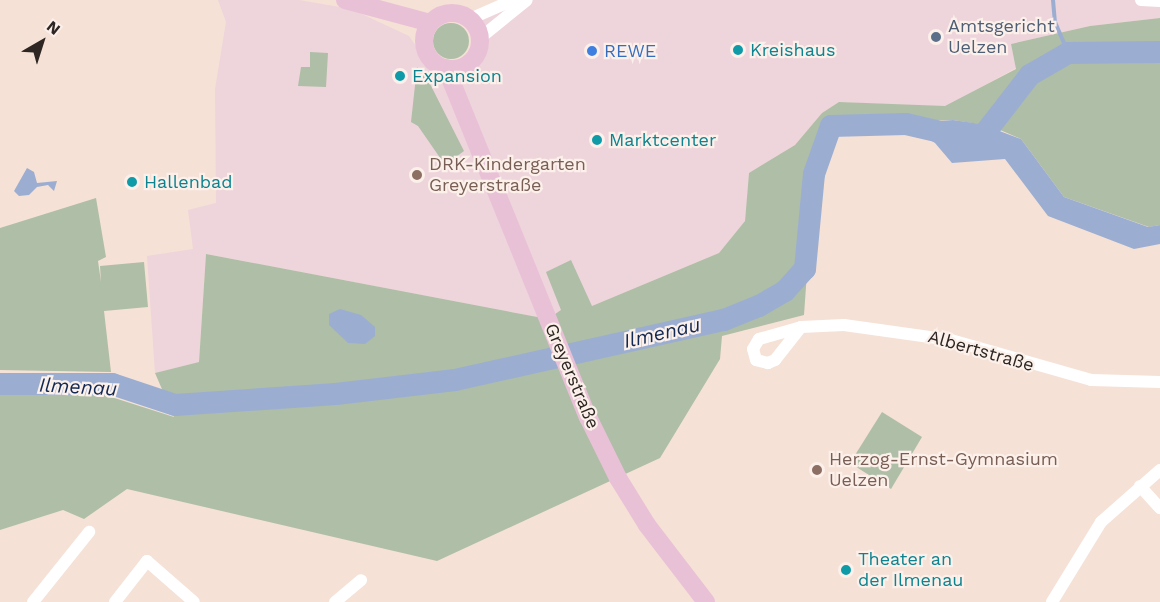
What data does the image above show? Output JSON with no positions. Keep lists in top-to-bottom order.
{
  "streets": {
    "main road": ["Greyerstraße"],
    "street": ["Albertstraße"]
  },
  "water": ["Ilmenau"],
  "places": [
    "Amtsgericht Uelzen",
    "Kreishaus",
    "REWE",
    "Expansion",
    "Marktcenter",
    "DRK-Kindergarten Greyerstraße",
    "Hallenbad",
    "Herzog-Ernst-Gymnasium Uelzen",
    "Theater an der Ilmenau"
  ],
  "north": "top right"
}
